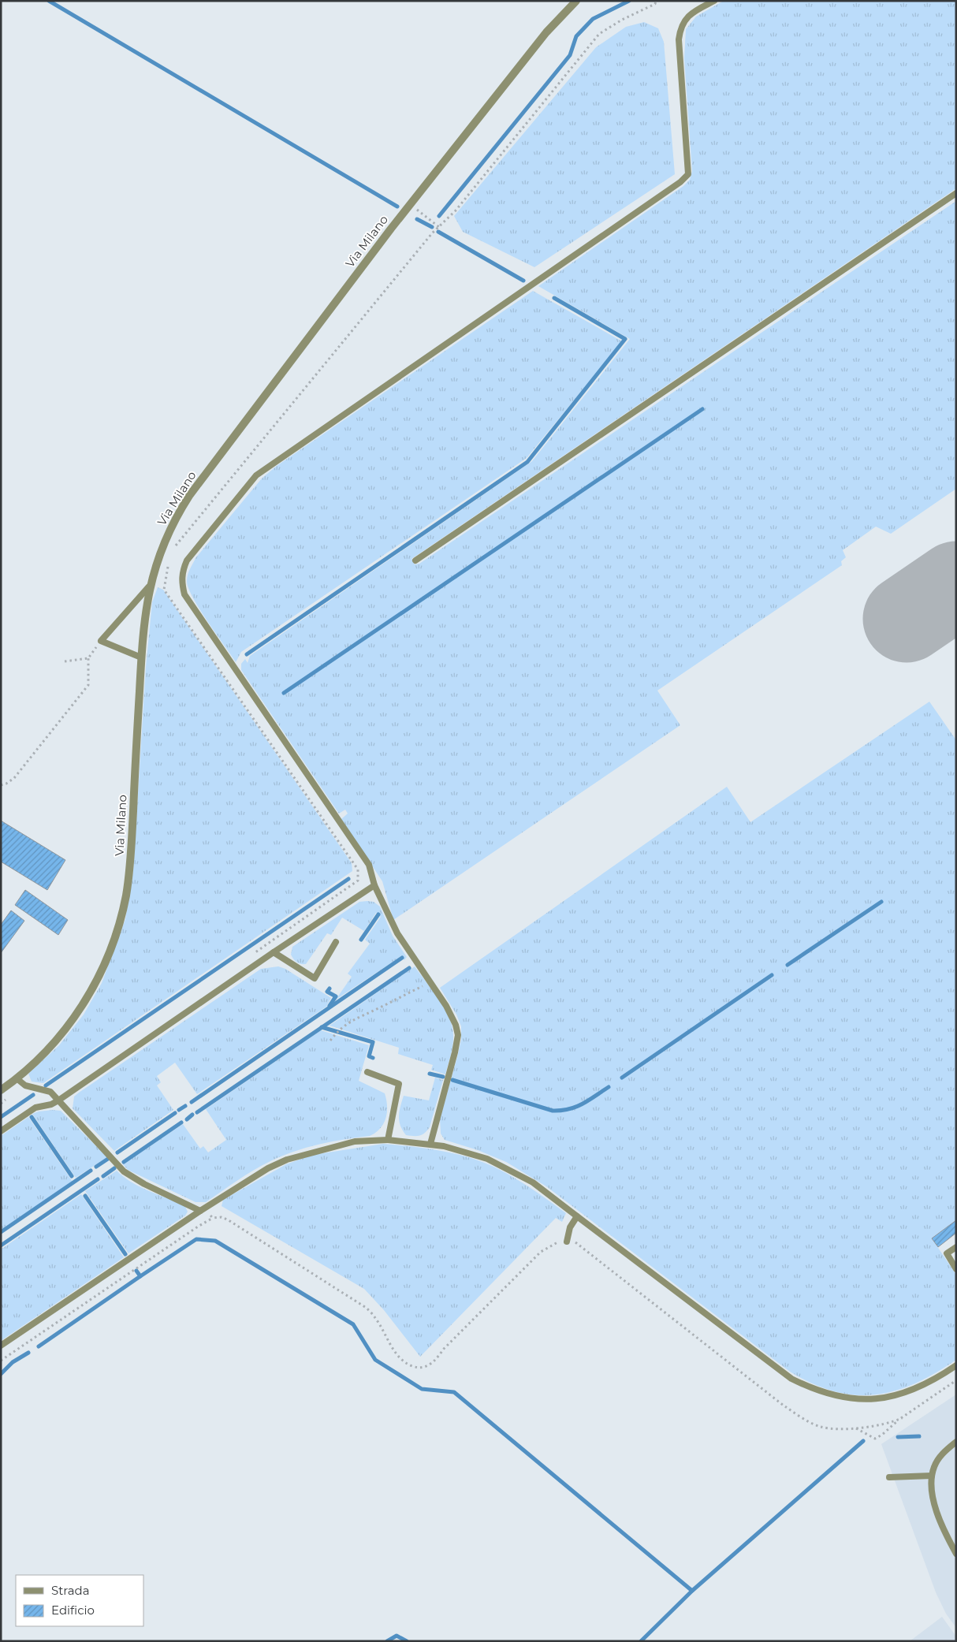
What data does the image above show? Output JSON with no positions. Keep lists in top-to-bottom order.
{
  "streets": {
    "street": ["Via Milano"]
  },
  "legend": ["Strada", "Edificio"]
}
